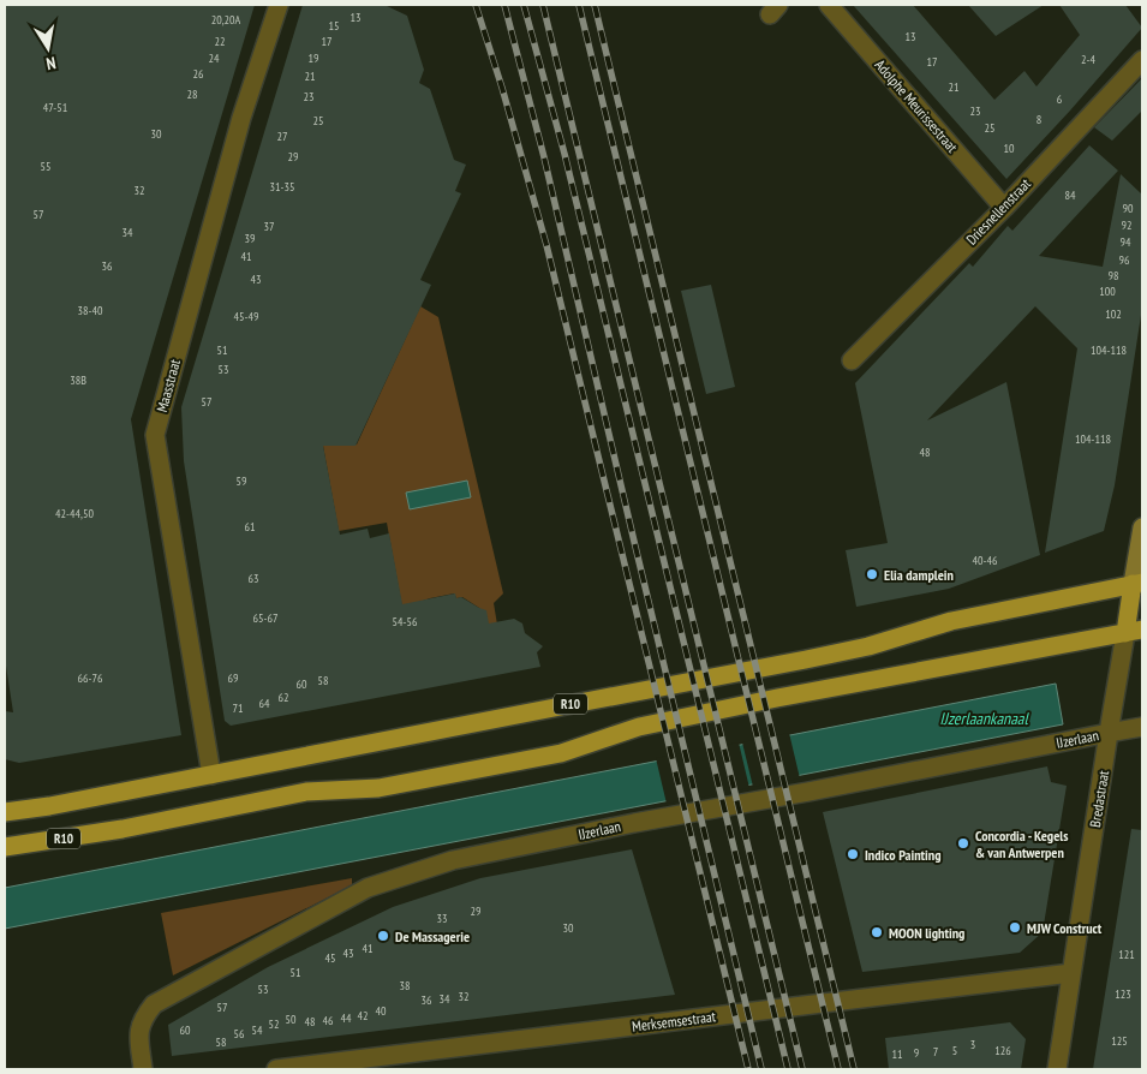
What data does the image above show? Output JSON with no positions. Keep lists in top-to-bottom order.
{
  "streets": {
    "main road": ["R10", "Bredastraat"],
    "street": [
      "Adolphe Meurissestraat",
      "Driesnellenstraat",
      "Maasstraat",
      "IJzerlaan",
      "Merksemsestraat"
    ]
  },
  "crossings": [
    ["Adolphe Meurissestraat", "Driesnellenstraat"],
    ["Maasstraat", "R10"],
    ["R10", "Bredastraat"],
    ["IJzerlaan", "Bredastraat"],
    ["Bredastraat", "Merksemsestraat"]
  ],
  "water": ["IJzerlaankanaal"],
  "places": [
    "Elia damplein",
    "Concordia - Kegels & van Antwerpen",
    "Indico Painting",
    "MJW Construct",
    "MOON lighting",
    "De Massagerie"
  ],
  "house_numbers": [
    "13",
    "20,20A",
    "15",
    "13",
    "22",
    "17",
    "24",
    "19",
    "2-4",
    "17",
    "26",
    "21",
    "21",
    "28",
    "23",
    "6",
    "47-51",
    "23",
    "8",
    "25",
    "25",
    "30",
    "27",
    "10",
    "29",
    "55",
    "31-35",
    "32",
    "84",
    "90",
    "57",
    "92",
    "37",
    "34",
    "39",
    "94",
    "41",
    "96",
    "36",
    "98",
    "43",
    "100",
    "38-40",
    "102",
    "45-49",
    "51",
    "104-118",
    "53",
    "38B",
    "57",
    "104-118",
    "48",
    "59",
    "42-44,50",
    "61",
    "40-46",
    "63",
    "65-67",
    "54-56",
    "66-76",
    "69",
    "58",
    "60",
    "62",
    "64",
    "71",
    "29",
    "33",
    "30",
    "41",
    "43",
    "121",
    "45",
    "51",
    "38",
    "53",
    "123",
    "32",
    "34",
    "36",
    "57",
    "40",
    "42",
    "44",
    "50",
    "46",
    "48",
    "52",
    "60",
    "54",
    "56",
    "125",
    "58",
    "3",
    "5",
    "126",
    "7",
    "9",
    "11"
  ],
  "north": "bottom"
}
